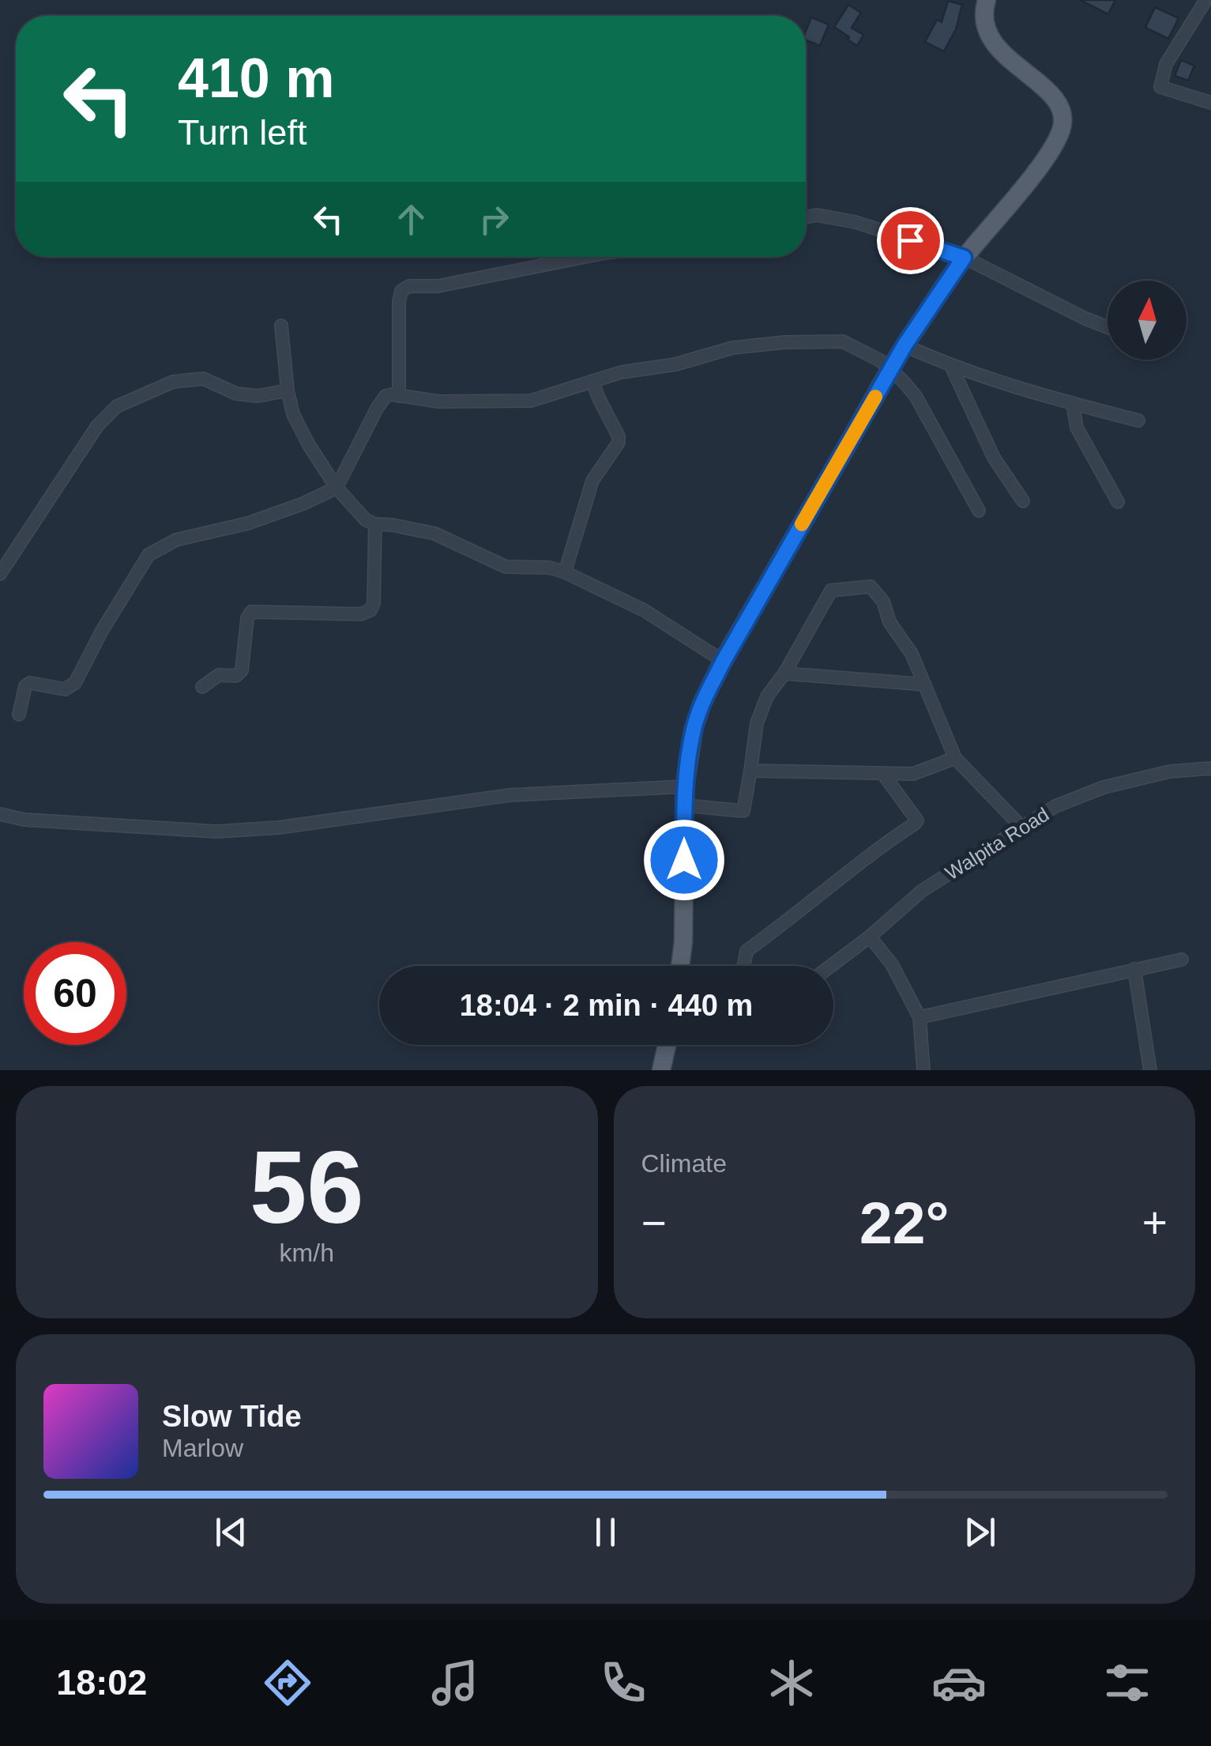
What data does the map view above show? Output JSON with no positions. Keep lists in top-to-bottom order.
{
  "streets": {
    "street": ["Walpita Road"]
  },
  "north": "top",
  "page": {
    "turn": ["410 m", "Turn left"],
    "limit": "60",
    "trip": "18:04 · 2 min · 440 m",
    "tile": [
      ["56", "km/h"],
      "Climate"
    ],
    "heat": ["−", "22°", "+"],
    "song": ["Slow Tide", "Marlow"],
    "tabs": "18:02"
  }
}
